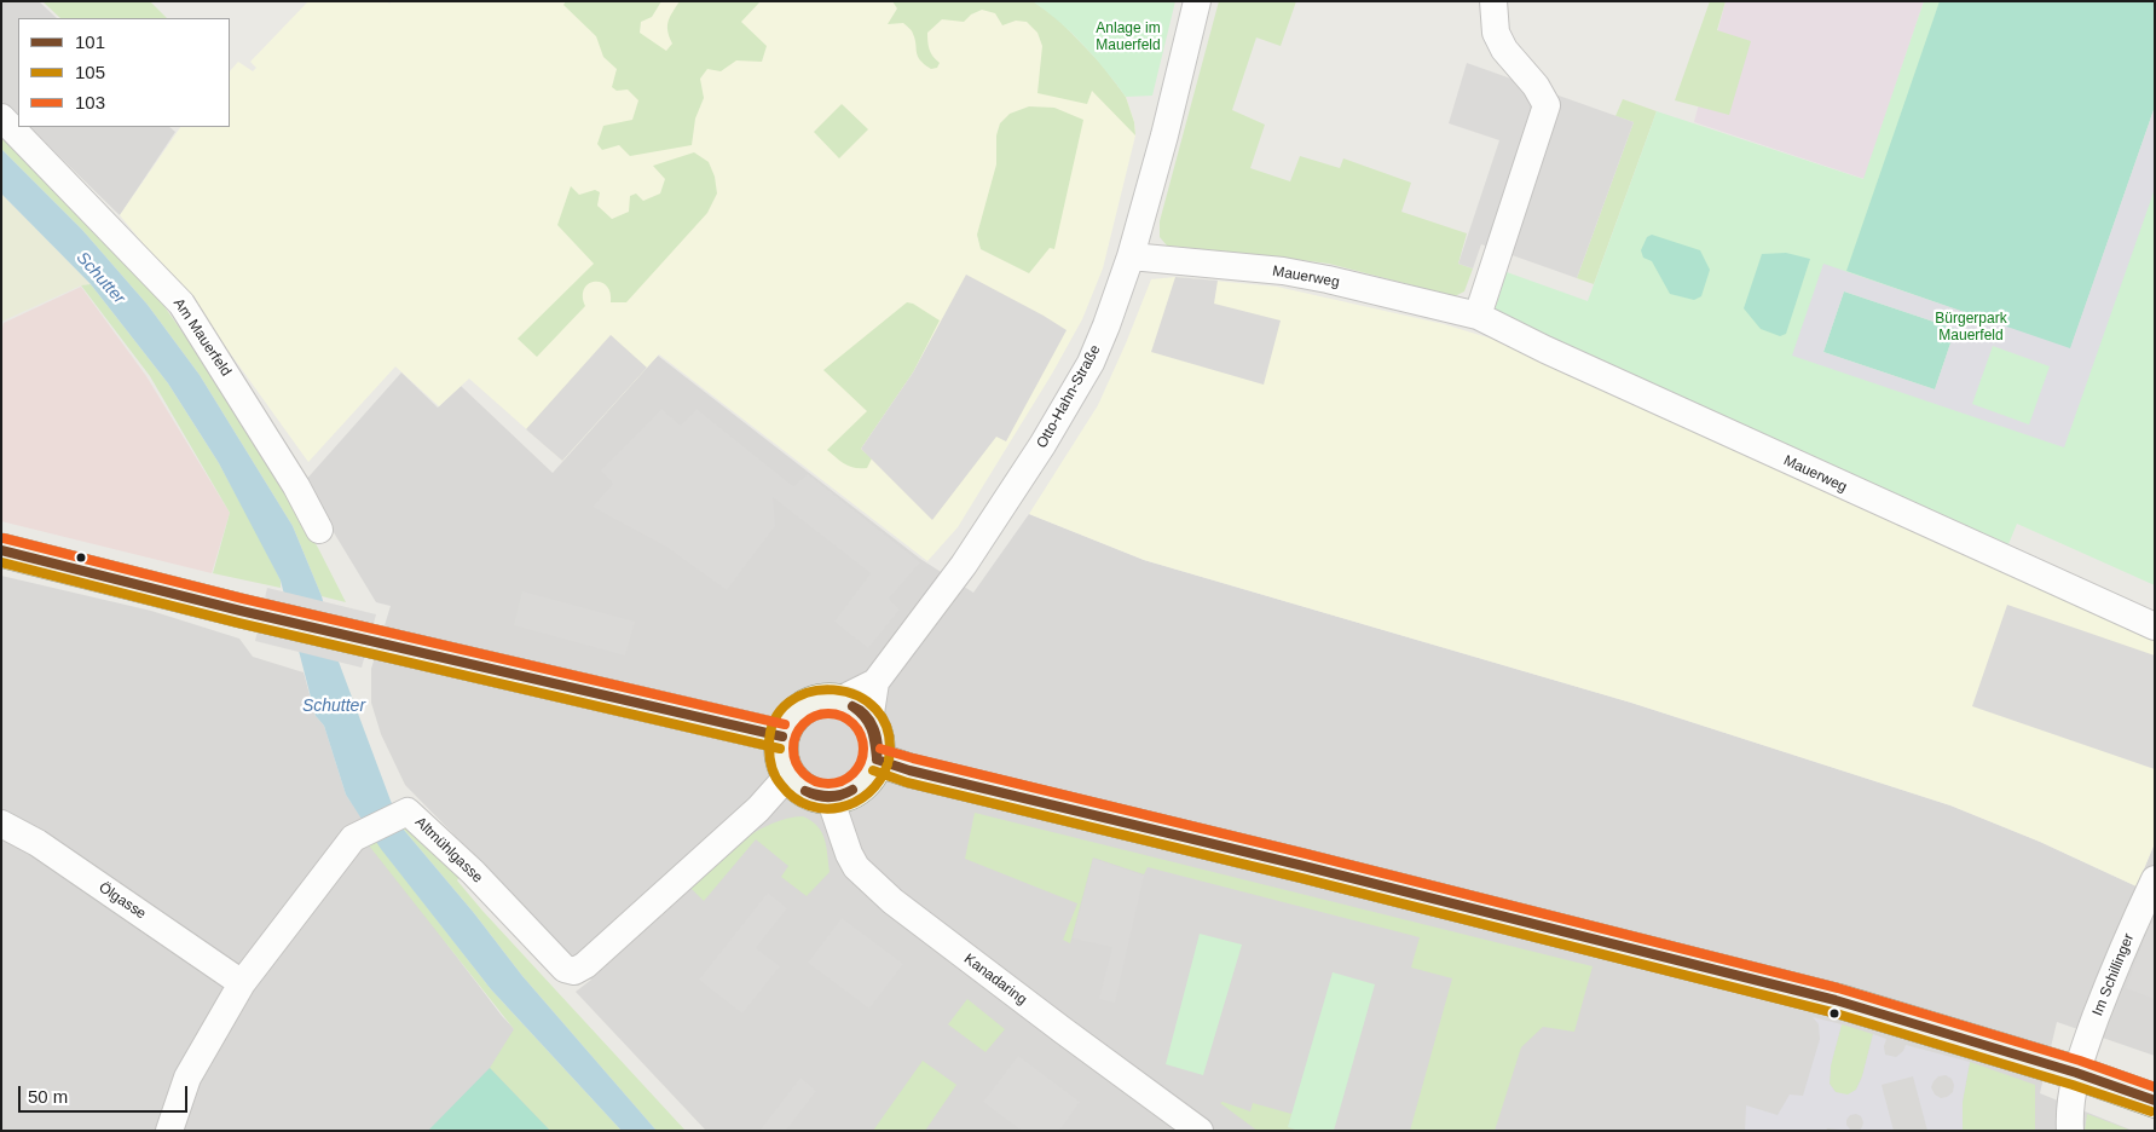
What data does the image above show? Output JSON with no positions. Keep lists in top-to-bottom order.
{
  "streets": {
    "street": [
      "Mauerweg",
      "Am Mauerfeld",
      "Otto-Hahn-Straße",
      "Altmühlgasse",
      "Ölgasse",
      "Im Schillinger",
      "Kanadaring"
    ]
  },
  "crossings": [
    ["Mauerweg", "Otto-Hahn-Straße"],
    ["Otto-Hahn-Straße", "Altmühlgasse"],
    ["Otto-Hahn-Straße", "Kanadaring"],
    ["Altmühlgasse", "Ölgasse"],
    ["Altmühlgasse", "Kanadaring"]
  ],
  "water": ["Schutter"],
  "parks": ["Anlage im Mauerfeld", "Bürgerpark Mauerfeld"],
  "lines": ["transit line 103", "transit line 101", "transit line 105"],
  "legend": ["101", "105", "103"],
  "scale_bar": "50 m"
}
